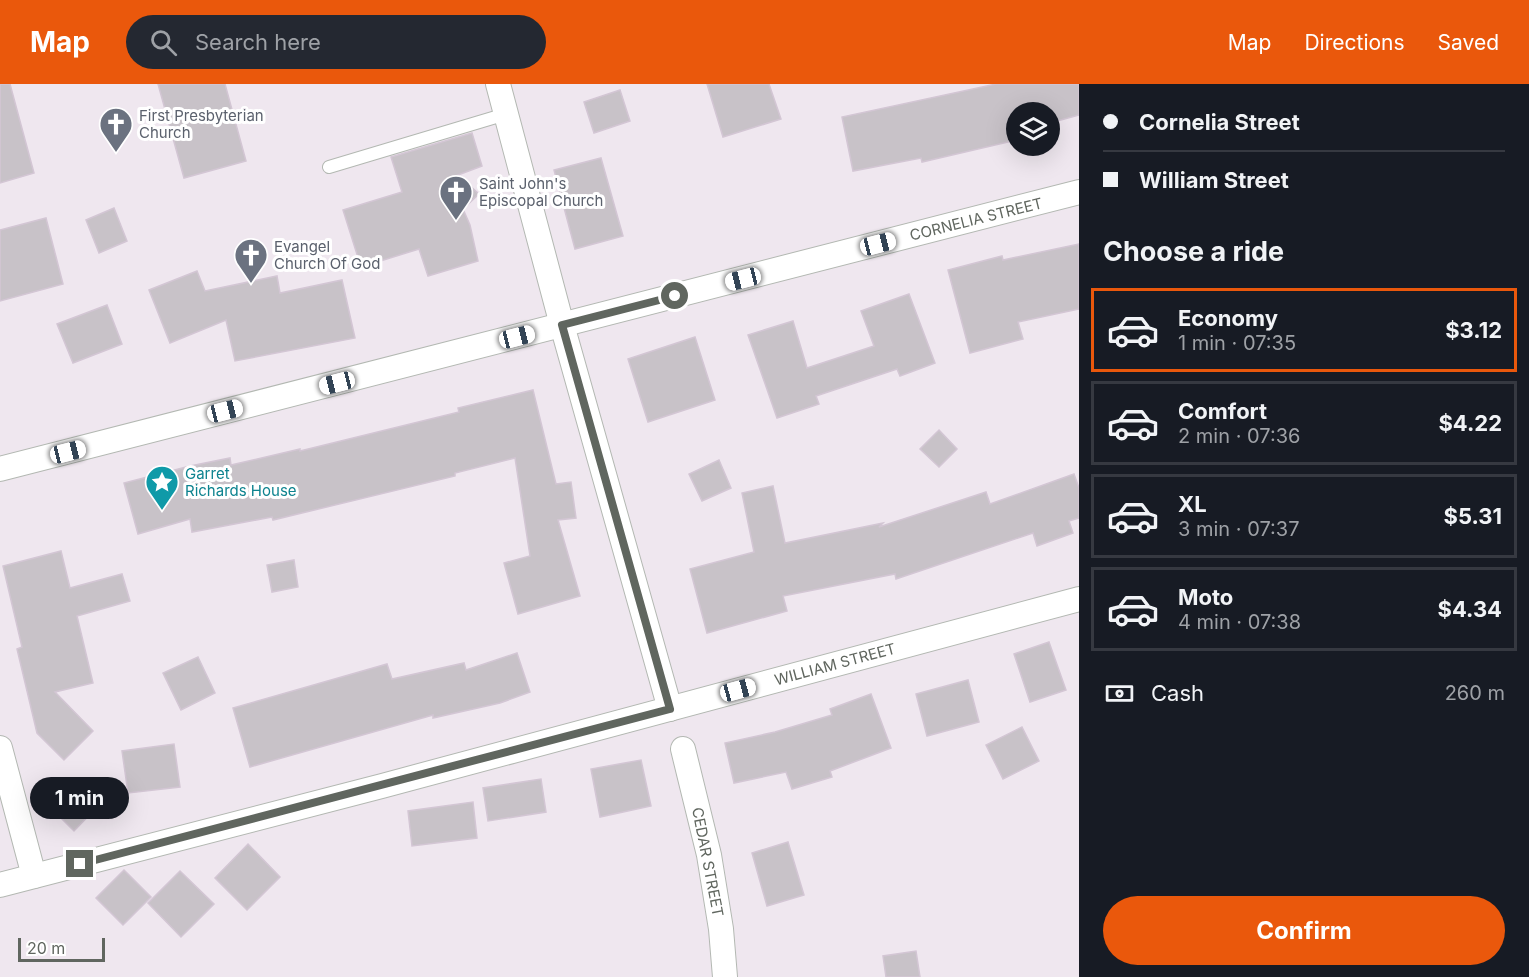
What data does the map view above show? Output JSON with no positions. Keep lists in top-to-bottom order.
{
  "streets": {
    "street": ["CORNELIA STREET", "WILLIAM STREET", "CEDAR STREET"]
  },
  "places": {
    "church": ["First Presbyterian Church", "Saint John's Episcopal Church", "Evangel Church Of God"],
    "place": ["Garret Richards House"]
  },
  "scale_bar": "20 m",
  "page": {
    "header": "Map",
    "search": "Search here",
    "nav": ["Map", "Directions", "Saved"],
    "banner": ["Cornelia Street", "William Street"],
    "heading": "Choose a ride",
    "list": [
      {
        "name": "Economy",
        "note": "1 min · 07:35",
        "value": "$3.12"
      },
      {
        "name": "Comfort",
        "note": "2 min · 07:36",
        "value": "$4.22"
      },
      {
        "name": "XL",
        "note": "3 min · 07:37",
        "value": "$5.31"
      },
      {
        "name": "Moto",
        "note": "4 min · 07:38",
        "value": "$4.34"
      }
    ],
    "pay": ["Cash", "260 m"],
    "bubble": "1 min",
    "buttons": "Confirm",
    "scale": "20 m"
  }
}
